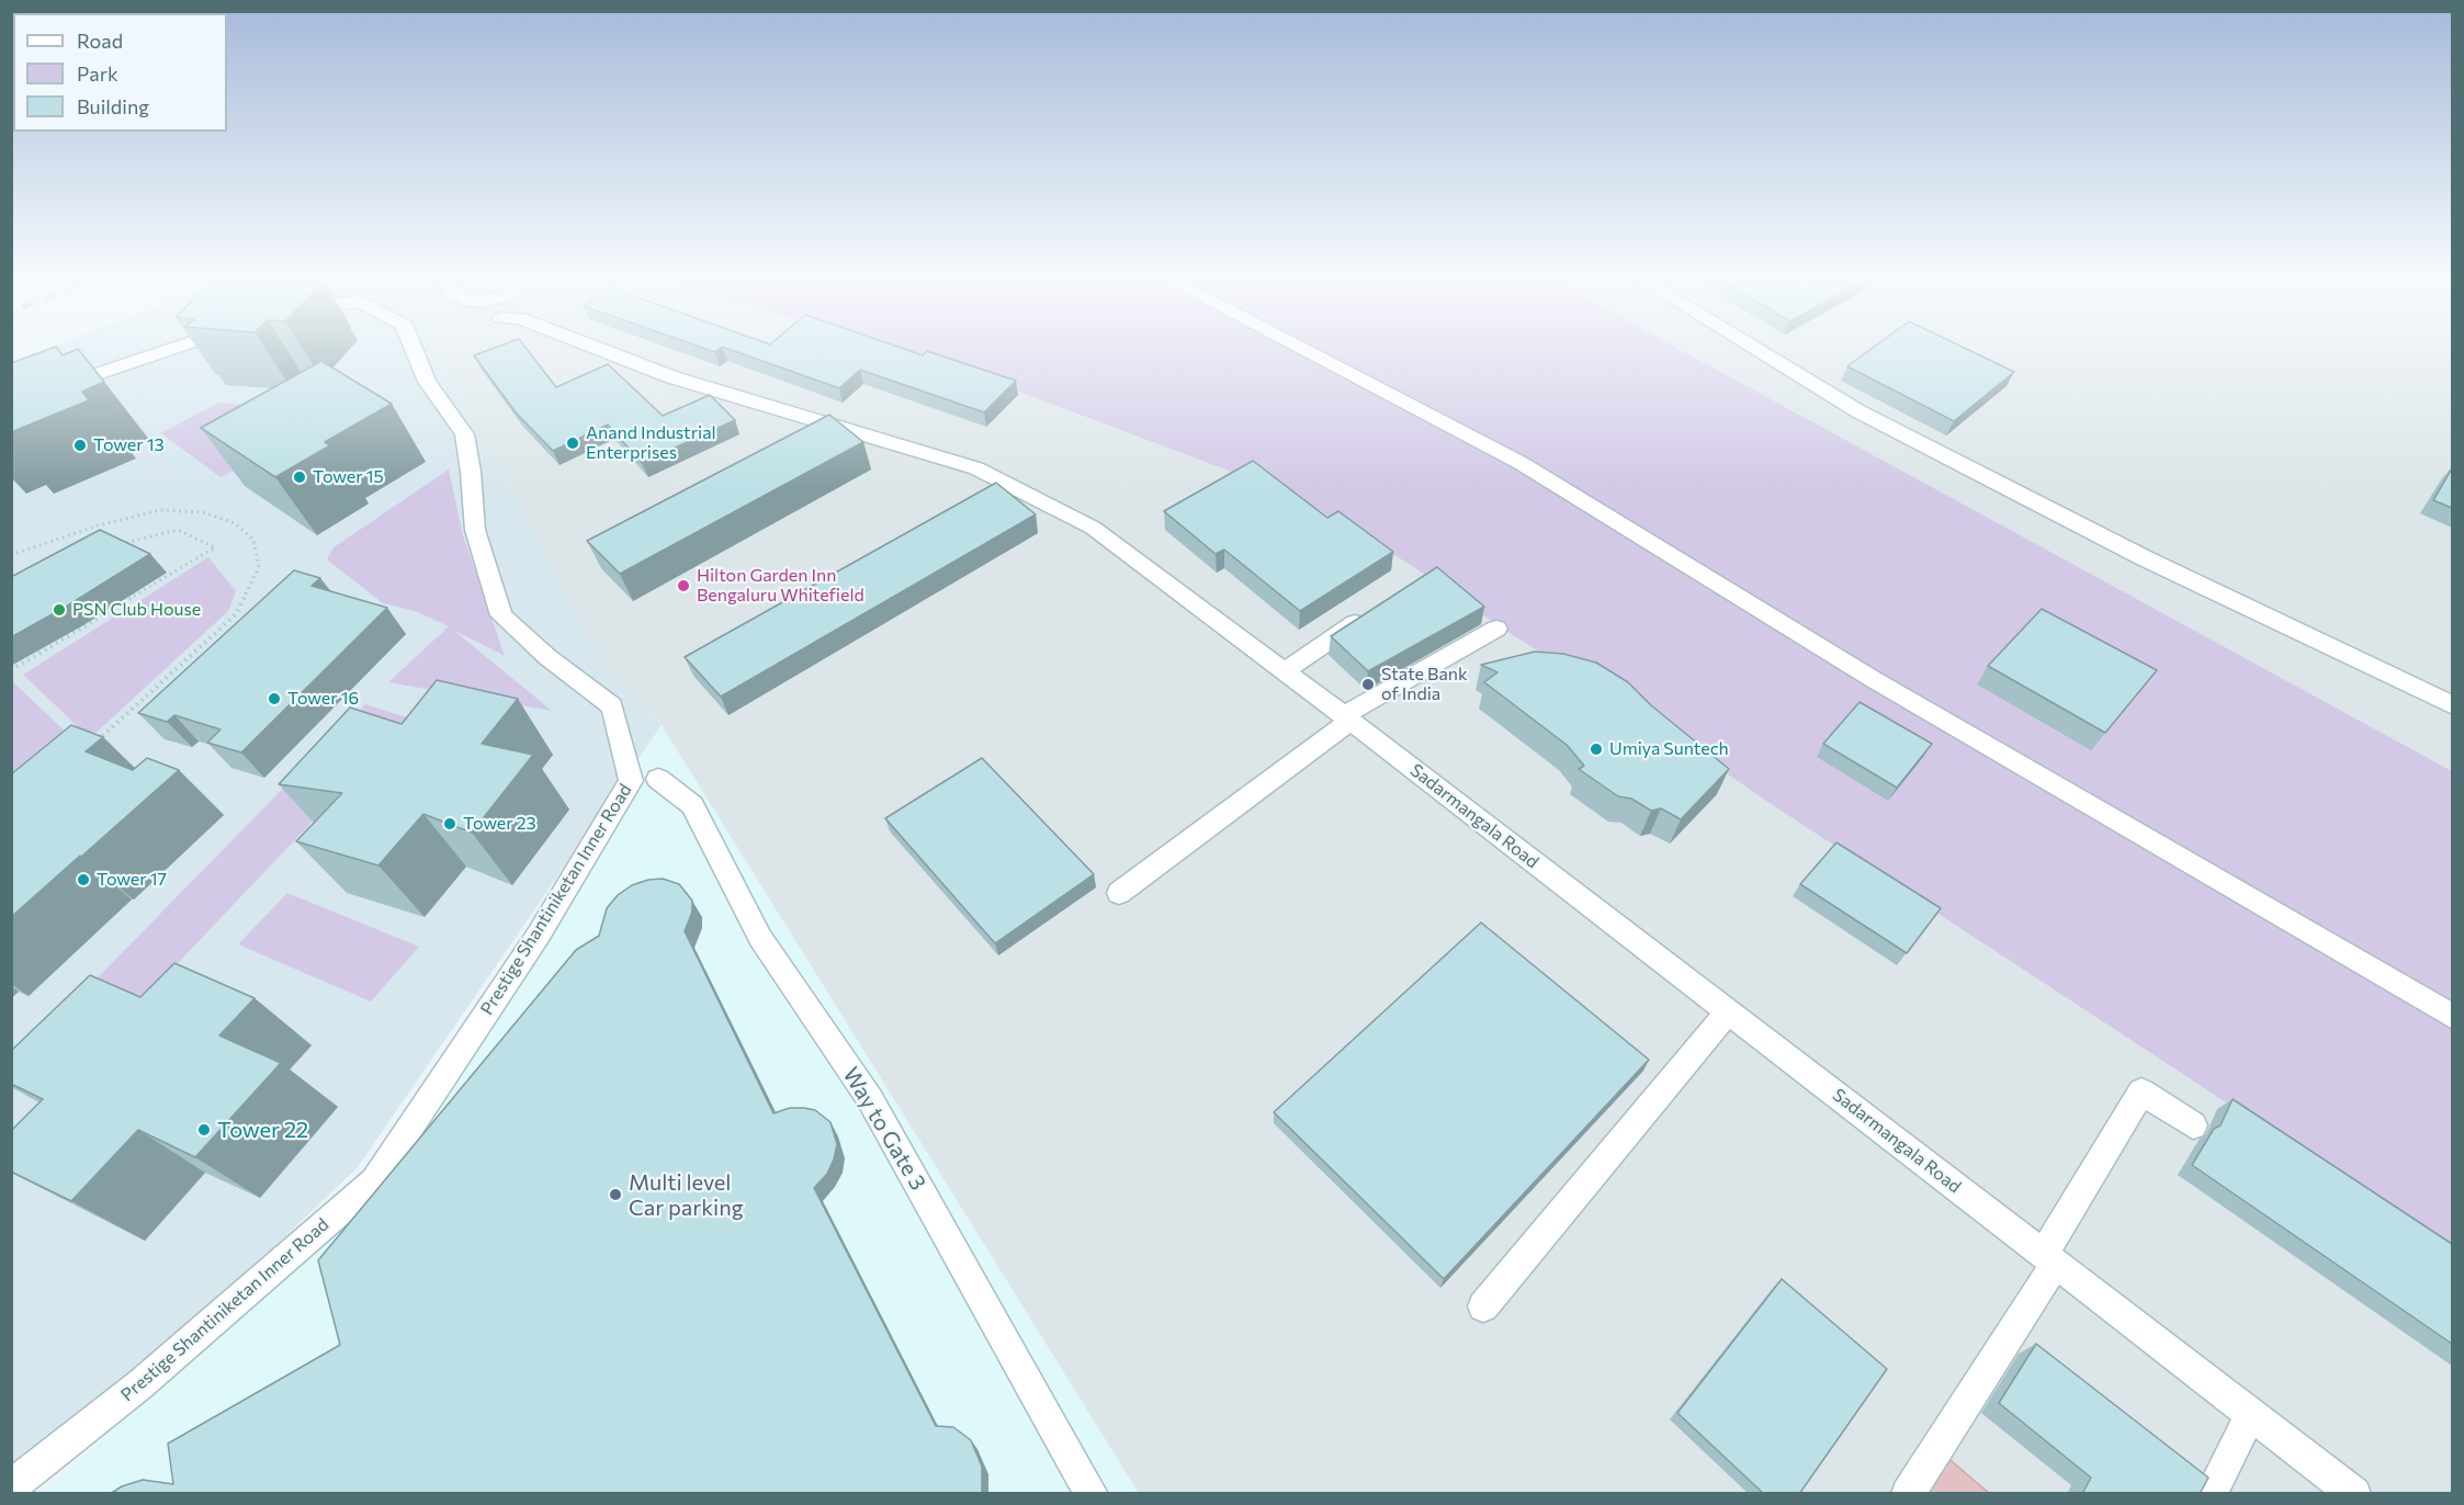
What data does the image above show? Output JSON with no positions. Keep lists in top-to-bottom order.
{
  "streets": {
    "street": ["Sadarmangala Road", "Prestige Shantiniketan Inner Road", "Way to Gate 3"]
  },
  "places": [
    "Anand Industrial Enterprises",
    "Tower 13",
    "Tower 15",
    "Hilton Garden Inn Bengaluru Whitefield",
    "PSN Club House",
    "State Bank of India",
    "Tower 16",
    "Umiya Suntech",
    "Tower 23",
    "Tower 17",
    "Tower 22",
    "Multi level Car parking"
  ],
  "legend": ["Road", "Park", "Building"]
}
